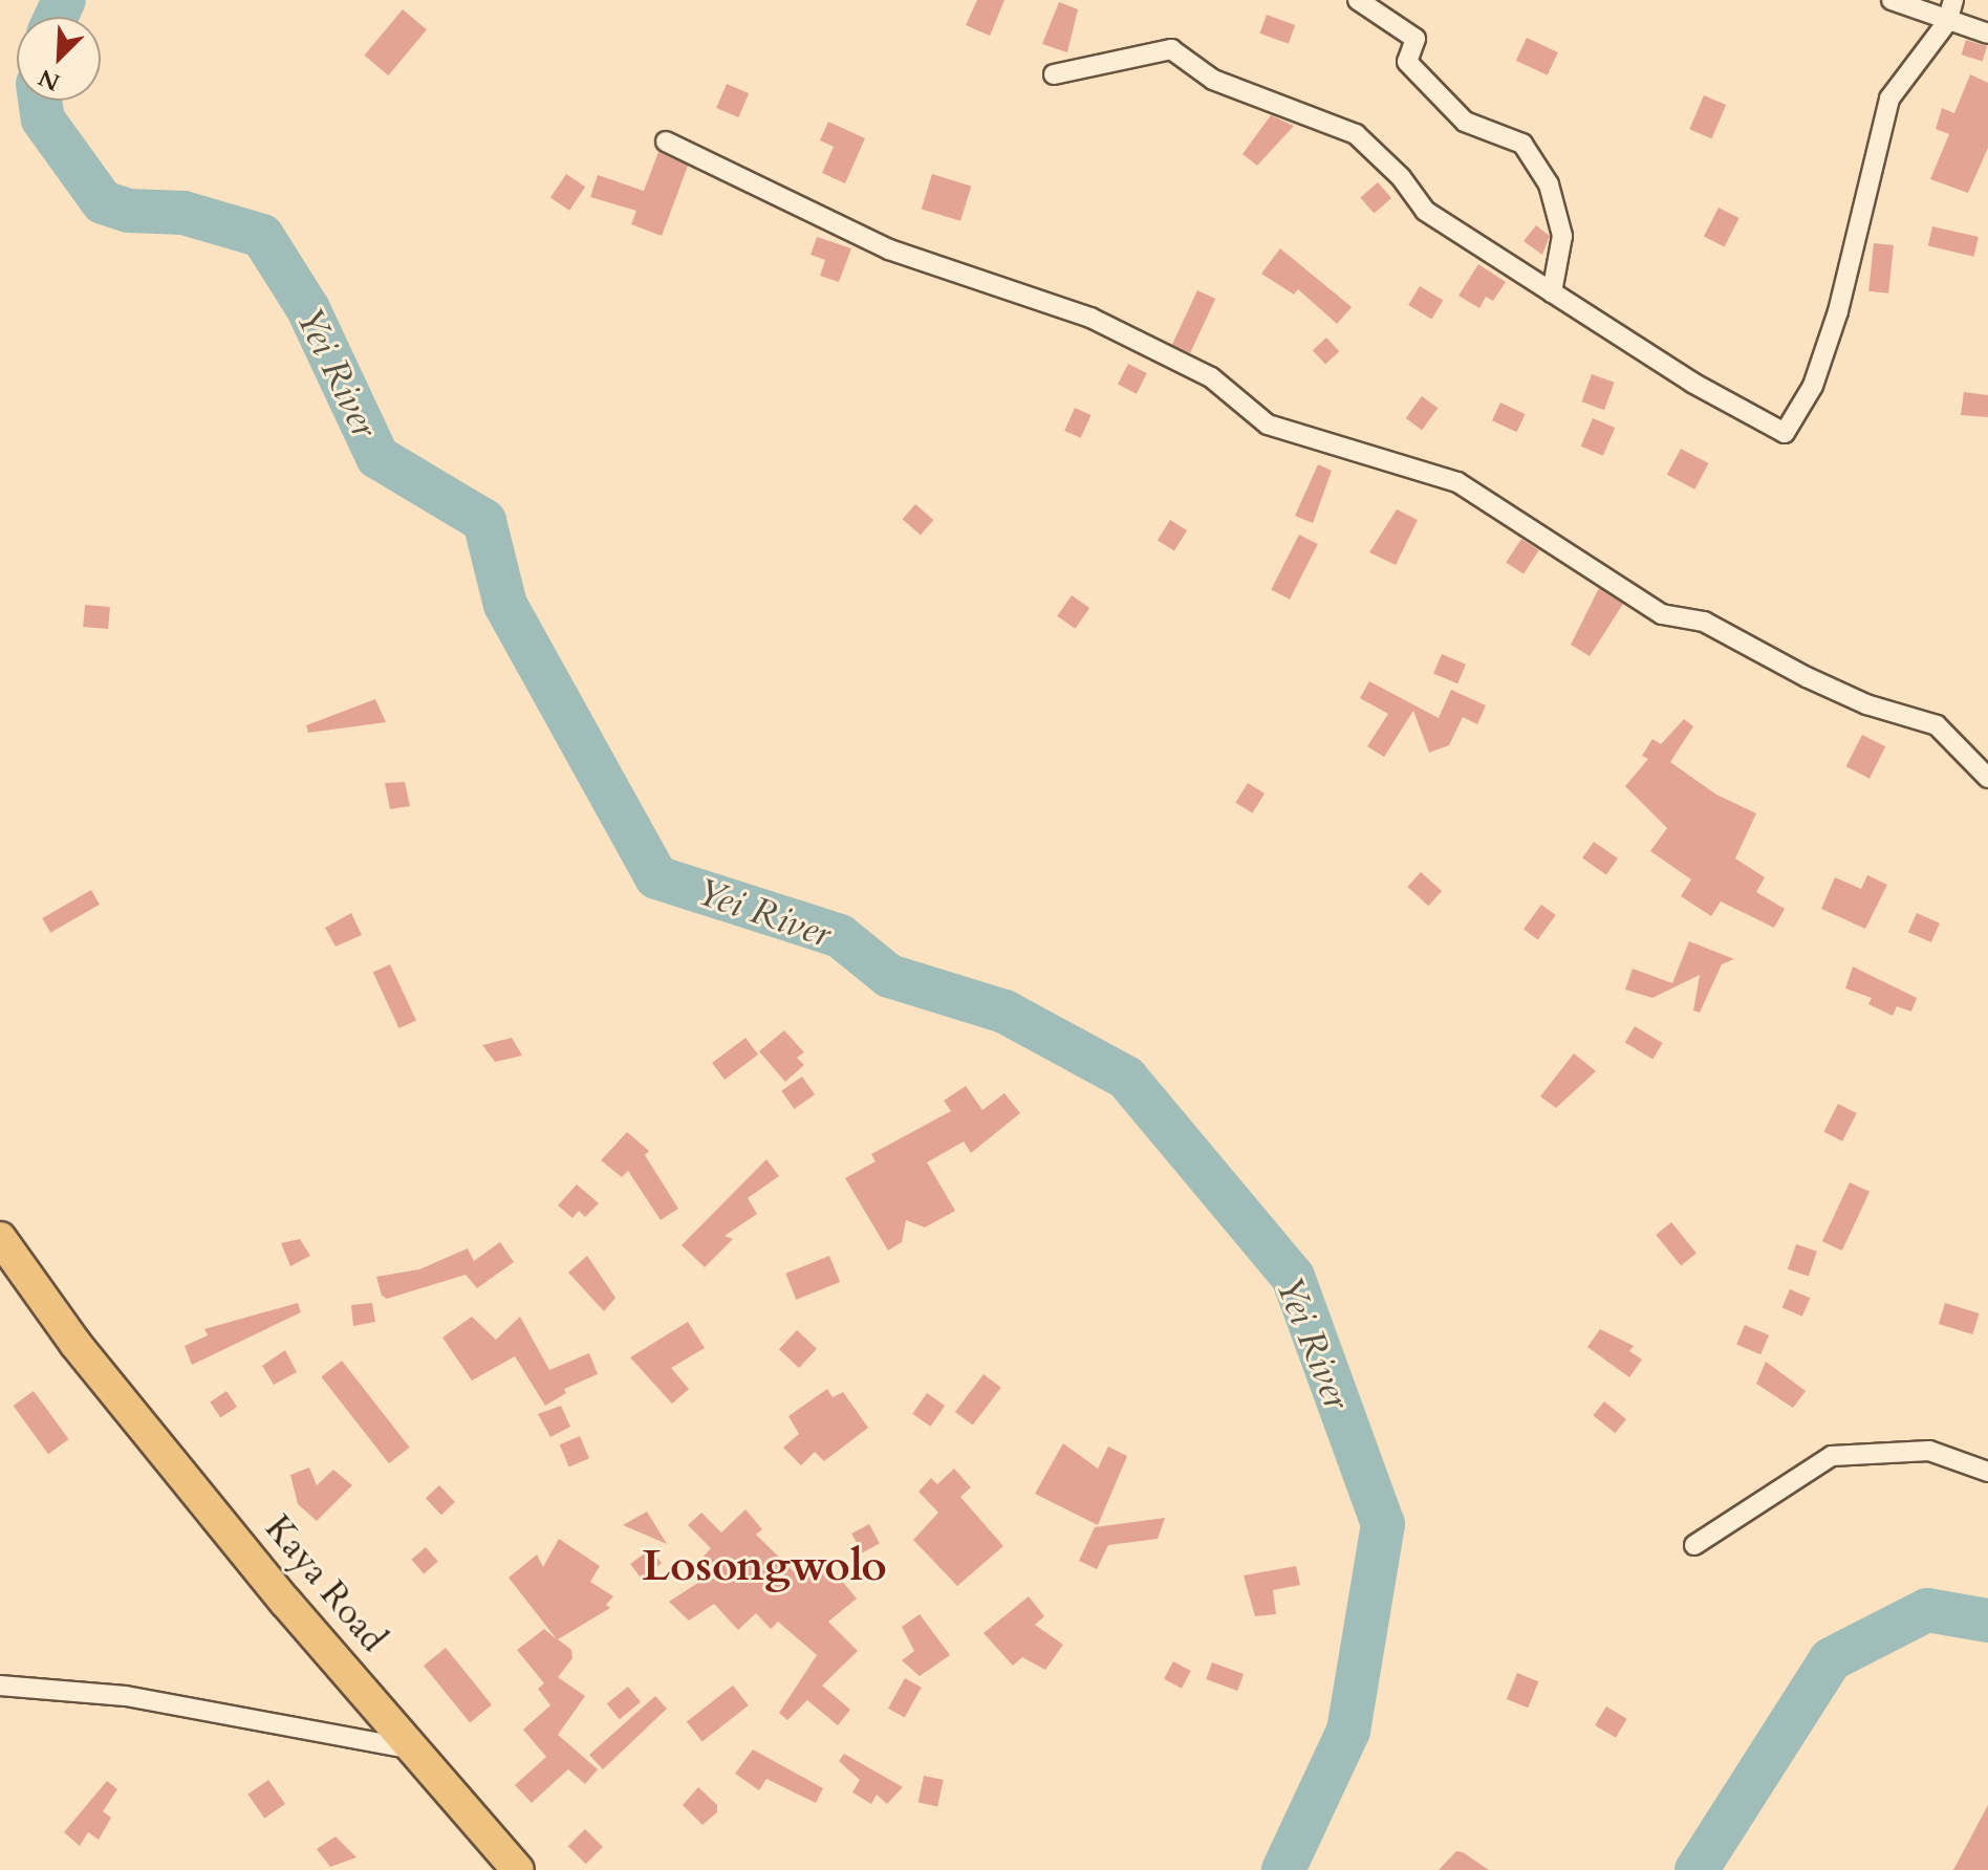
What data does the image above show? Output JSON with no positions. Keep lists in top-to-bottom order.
{
  "streets": {
    "main road": ["Kaya Road"]
  },
  "districts": ["Losongwolo"],
  "water": ["Yei River"],
  "north": "bottom left"
}
